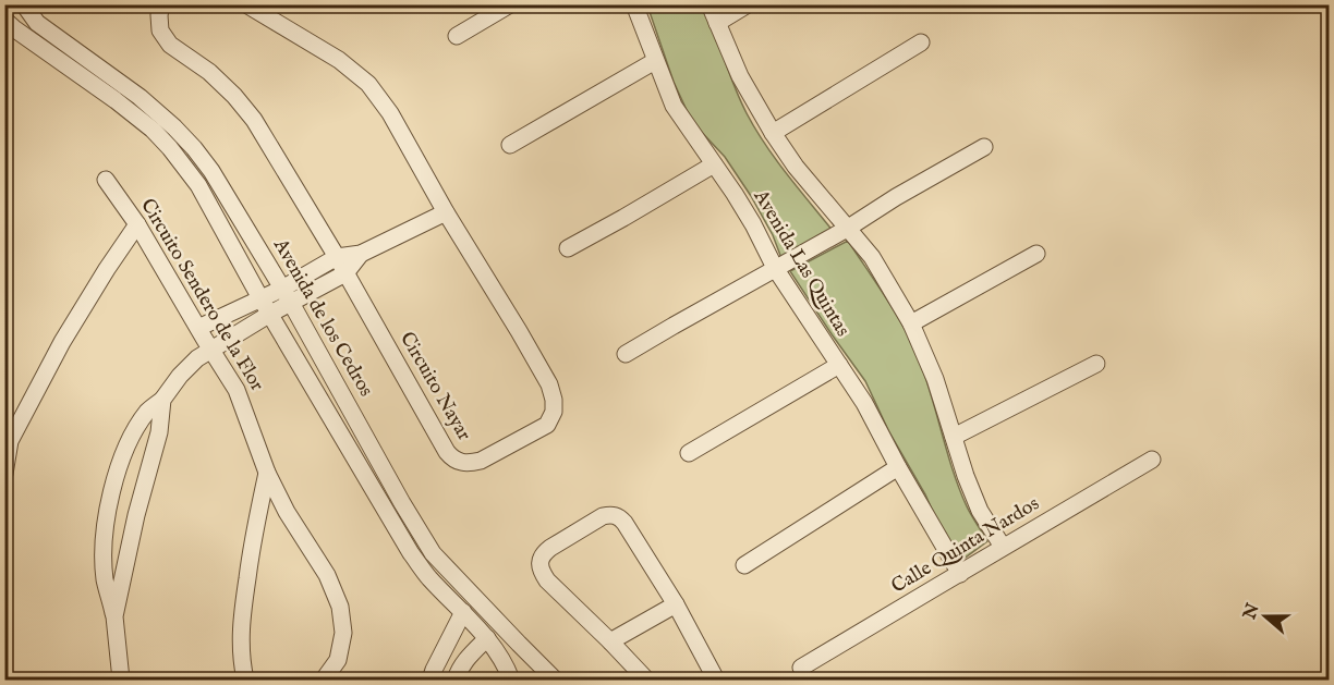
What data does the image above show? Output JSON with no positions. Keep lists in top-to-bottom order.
{
  "streets": {
    "street": [
      "Avenida Las Quintas",
      "Circuito Sendero de la Flor",
      "Avenida de los Cedros",
      "Circuito Nayar",
      "Calle Quinta Nardos"
    ]
  },
  "crossings": [
    ["Avenida Las Quintas", "Calle Quinta Nardos"]
  ],
  "north": "left"
}
